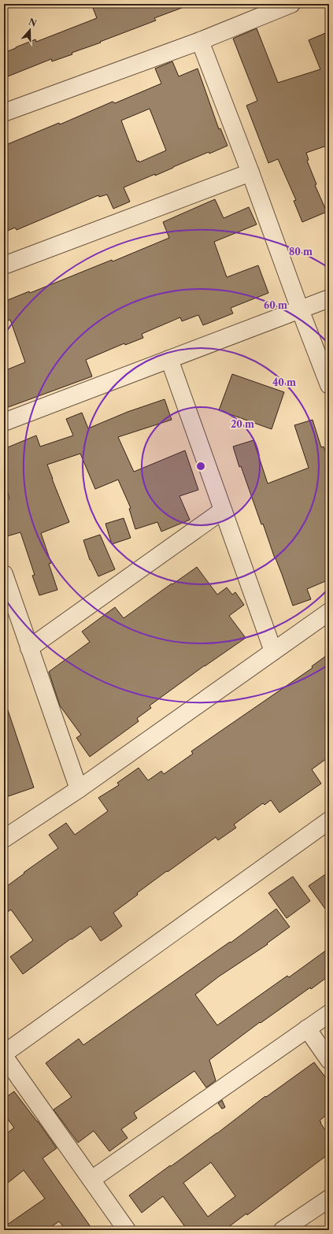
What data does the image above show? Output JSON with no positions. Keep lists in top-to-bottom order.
{
  "north": "top",
  "rings": [
    "80 m",
    "60 m",
    "40 m",
    "20 m"
  ]
}
